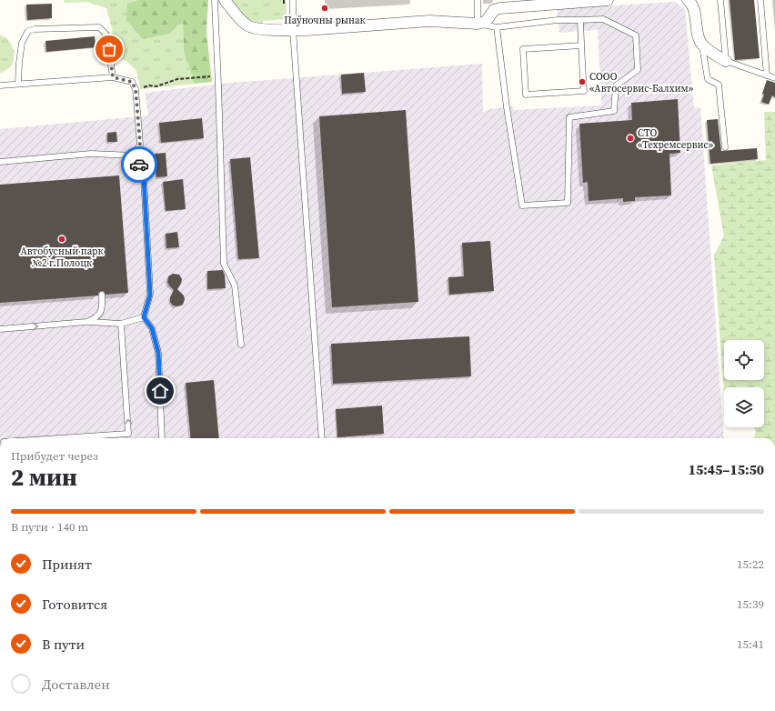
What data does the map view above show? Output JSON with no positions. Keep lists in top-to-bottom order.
{
  "places": [
    "Паўночны рынак",
    "СООО «Автосервис-Балхим»",
    "СТО «Техремсервис»",
    "Автобусный парк №2 г.Полоцк"
  ],
  "page": {
    "heading": ["2 мин", "Прибудет через", "15:45–15:50"],
    "bar": "В пути · 140 m",
    "list": [
      ["Принят", "15:22"],
      ["Готовится", "15:39"],
      ["В пути", "15:41"],
      "Доставлен"
    ]
  }
}
